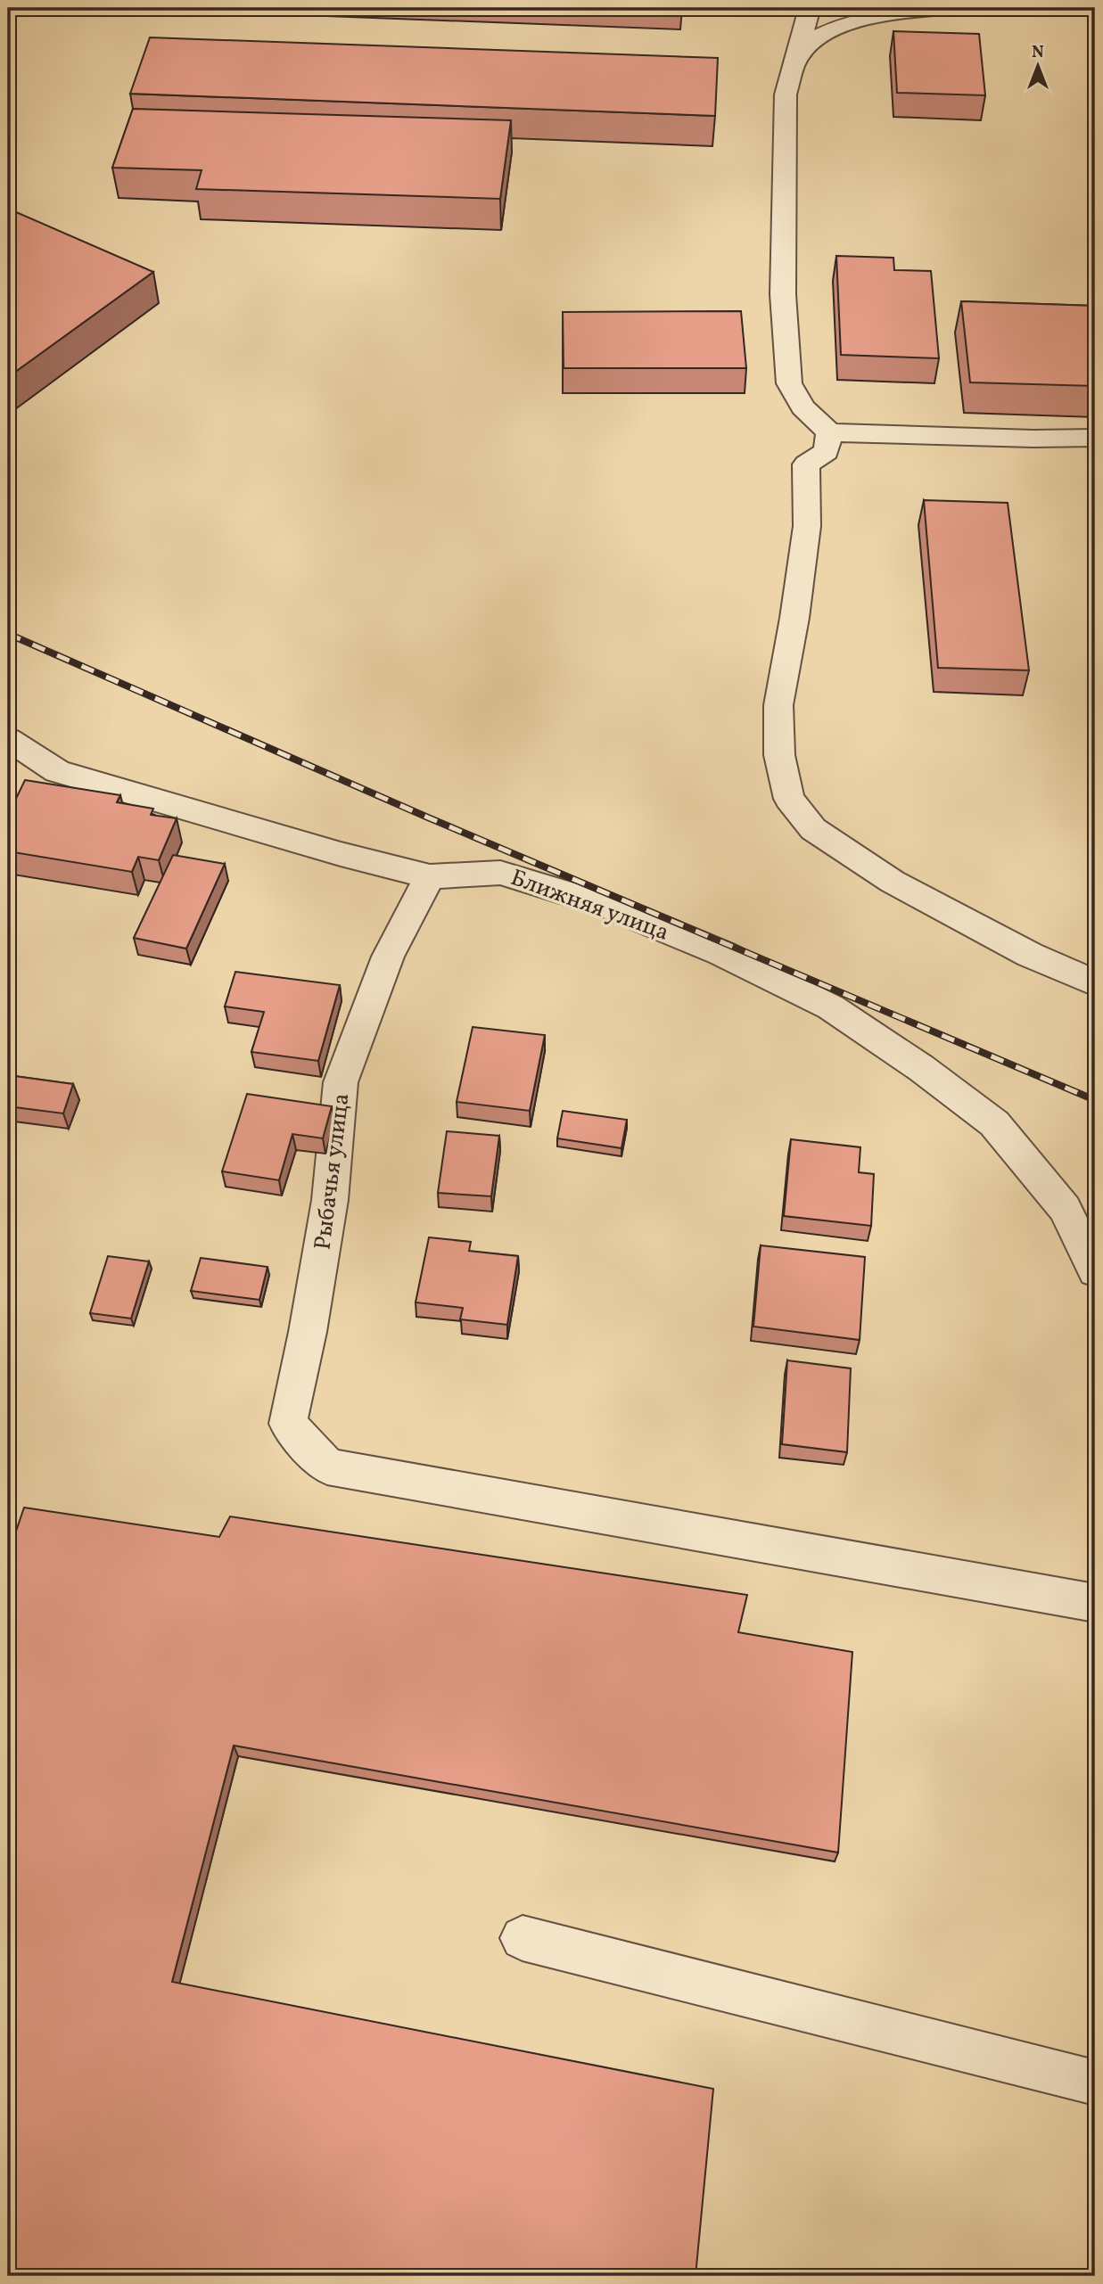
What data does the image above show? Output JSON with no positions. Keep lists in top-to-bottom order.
{
  "streets": {
    "street": ["Ближняя улица", "Рыбачья улица"]
  },
  "crossings": [
    ["Ближняя улица", "Рыбачья улица"]
  ],
  "north": "top"
}
